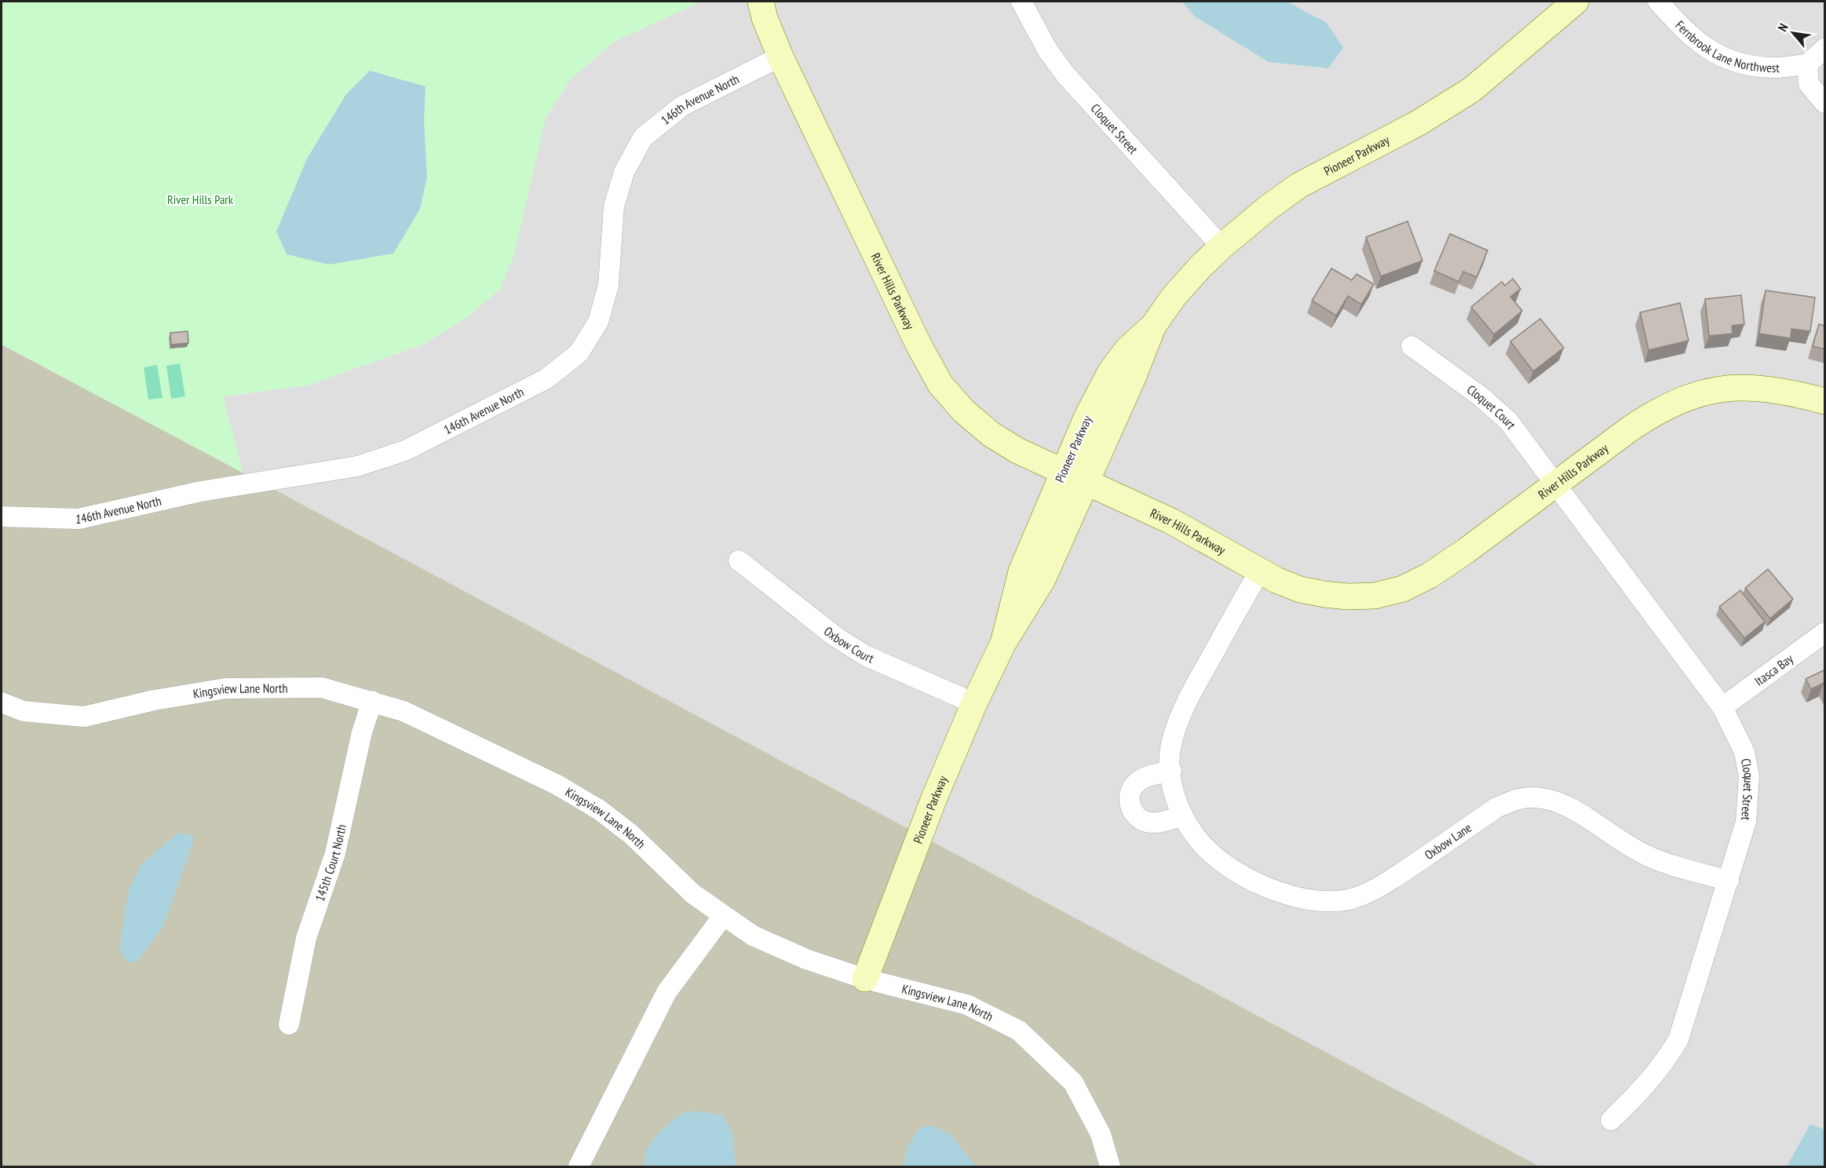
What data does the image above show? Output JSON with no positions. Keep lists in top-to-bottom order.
{
  "streets": {
    "street": [
      "Fernbrook Lane Northwest",
      "146th Avenue North",
      "Cloquet Street",
      "Pioneer Parkway",
      "River Hills Parkway",
      "Cloquet Court",
      "Oxbow Court",
      "Itasca Bay",
      "Kingsview Lane North",
      "Oxbow Lane",
      "145th Court North"
    ]
  },
  "crossings": [
    ["146th Avenue North", "River Hills Parkway"],
    ["Cloquet Street", "Pioneer Parkway"],
    ["Cloquet Street", "River Hills Parkway"],
    ["Cloquet Street", "Cloquet Court"],
    ["Cloquet Street", "Itasca Bay"],
    ["Cloquet Street", "Oxbow Lane"],
    ["Pioneer Parkway", "River Hills Parkway"],
    ["Pioneer Parkway", "Oxbow Court"],
    ["Pioneer Parkway", "Kingsview Lane North"],
    ["River Hills Parkway", "Cloquet Court"],
    ["River Hills Parkway", "Oxbow Lane"],
    ["Kingsview Lane North", "145th Court North"]
  ],
  "parks": ["River Hills Park"],
  "north": "top left"
}
